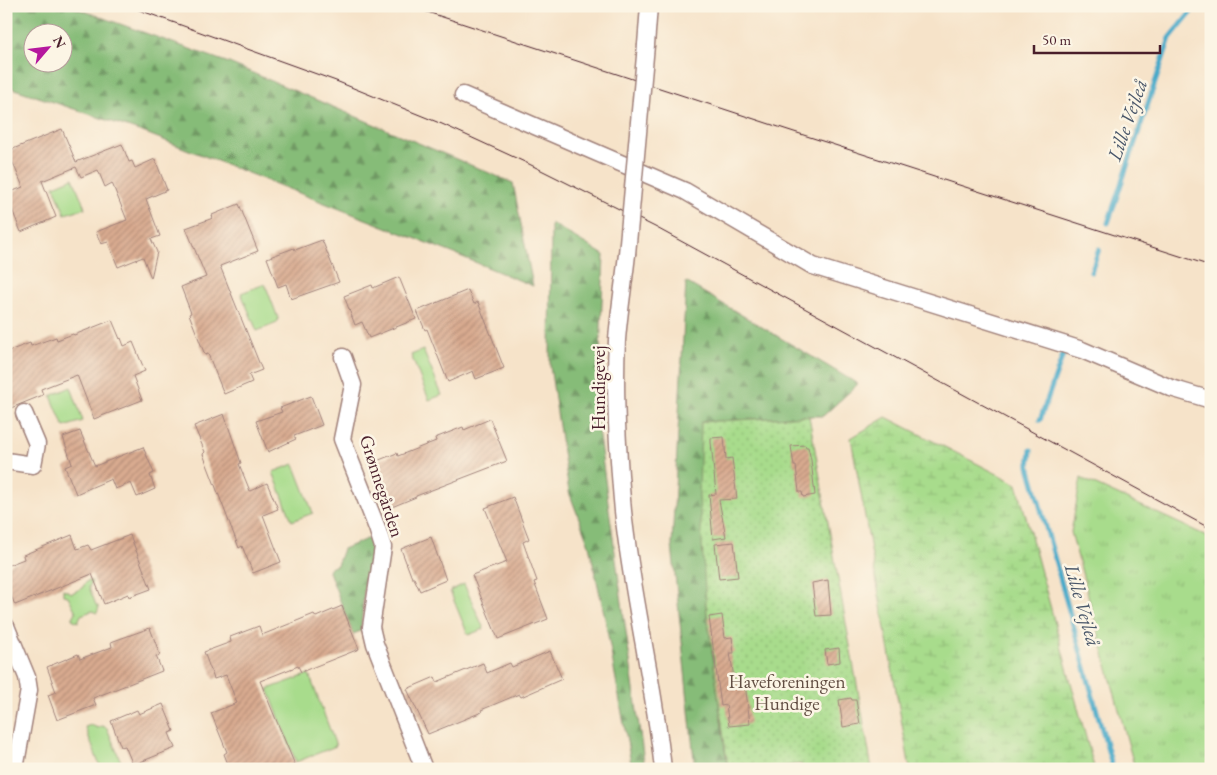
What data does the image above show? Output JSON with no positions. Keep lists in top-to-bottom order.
{
  "streets": {
    "street": ["Hundigevej", "Grønnegården"]
  },
  "water": ["Lille Vejleå"],
  "parks": ["Haveforeningen Hundige"],
  "scale_bar": "50 m",
  "north": "top right"
}
